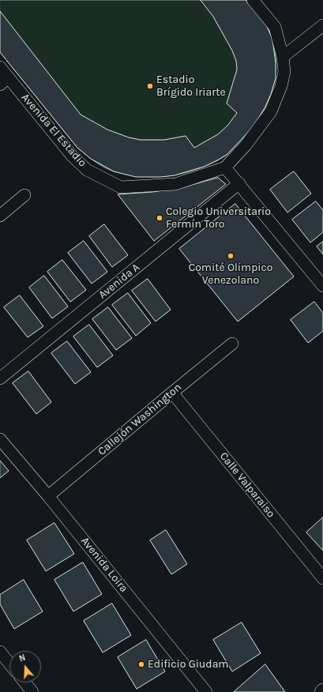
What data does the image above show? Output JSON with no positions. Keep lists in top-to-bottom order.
{
  "streets": {
    "street": [
      "Avenida El Estadio",
      "Avenida A",
      "Callejón Washington",
      "Calle Valparaiso",
      "Avenida Loira"
    ]
  },
  "crossings": [
    ["Callejón Washington", "Calle Valparaiso"],
    ["Callejón Washington", "Avenida Loira"]
  ],
  "places": [
    "Estadio Brígido Iriarte",
    "Colegio Universitario Fermín Toro",
    "Comité Olímpico Venezolano",
    "Edificio Giudam"
  ],
  "north": "top"
}
